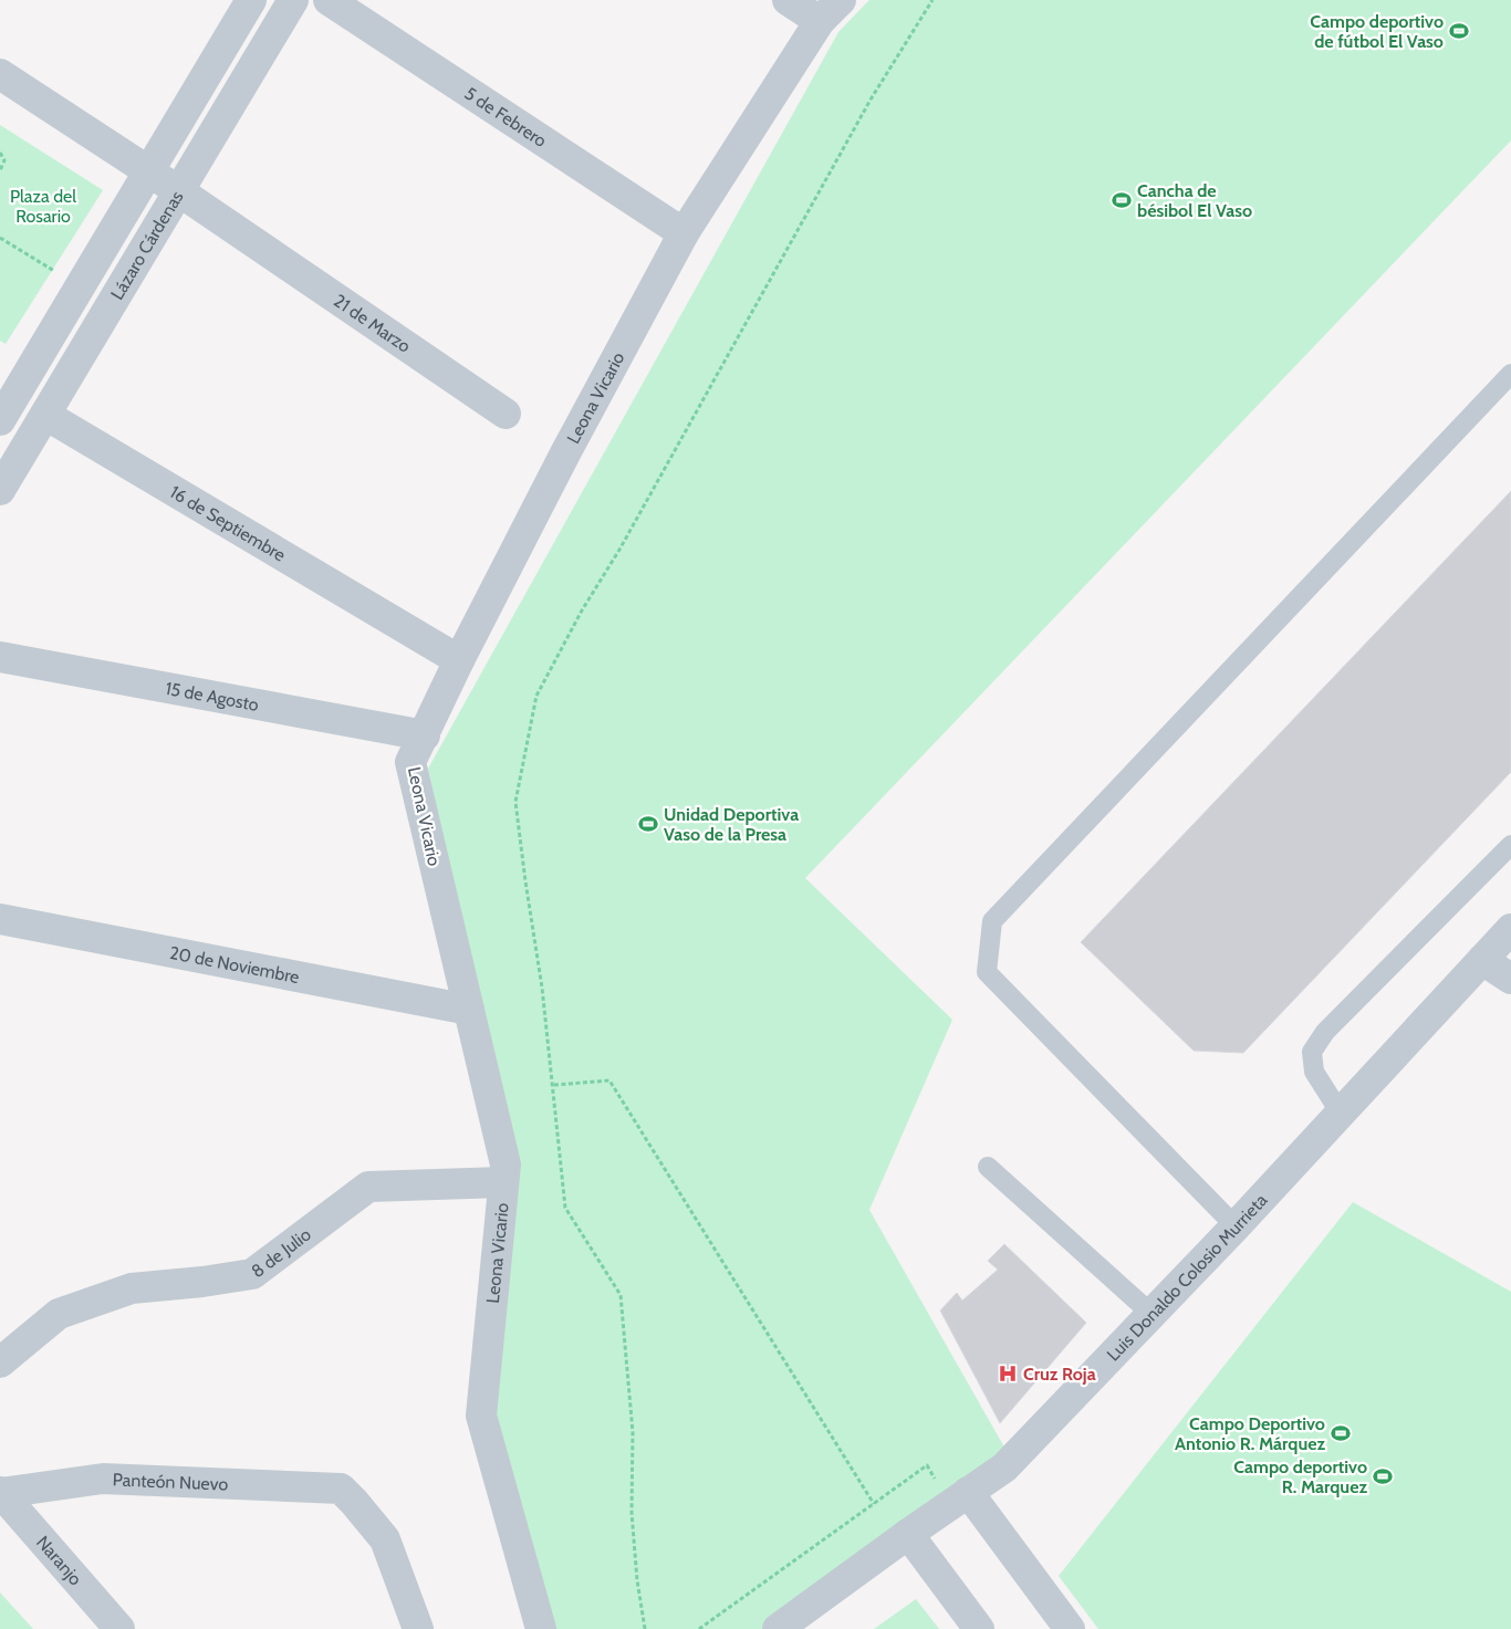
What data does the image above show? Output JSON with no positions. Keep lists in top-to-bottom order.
{
  "streets": {
    "street": [
      "5 de Febrero",
      "Lázaro Cárdenas",
      "21 de Marzo",
      "Leona Vicario",
      "16 de Septiembre",
      "15 de Agosto",
      "20 de Noviembre",
      "8 de Julio",
      "Luis Donaldo Colosio Murrieta",
      "Panteón Nuevo",
      "Naranjo"
    ]
  },
  "crossings": [
    ["5 de Febrero", "Leona Vicario"],
    ["Lázaro Cárdenas", "21 de Marzo"],
    ["Lázaro Cárdenas", "16 de Septiembre"],
    ["Leona Vicario", "16 de Septiembre"],
    ["Leona Vicario", "15 de Agosto"],
    ["Leona Vicario", "20 de Noviembre"],
    ["Leona Vicario", "8 de Julio"],
    ["Panteón Nuevo", "Naranjo"]
  ],
  "parks": ["Plaza del Rosario"],
  "places": {
    "sports": [
      "Campo deportivo de fútbol El Vaso",
      "Cancha de bésibol El Vaso",
      "Unidad Deportiva Vaso de la Presa",
      "Campo Deportivo Antonio R. Márquez",
      "Campo deportivo R. Marquez"
    ],
    "hospital": ["Cruz Roja"]
  }
}
